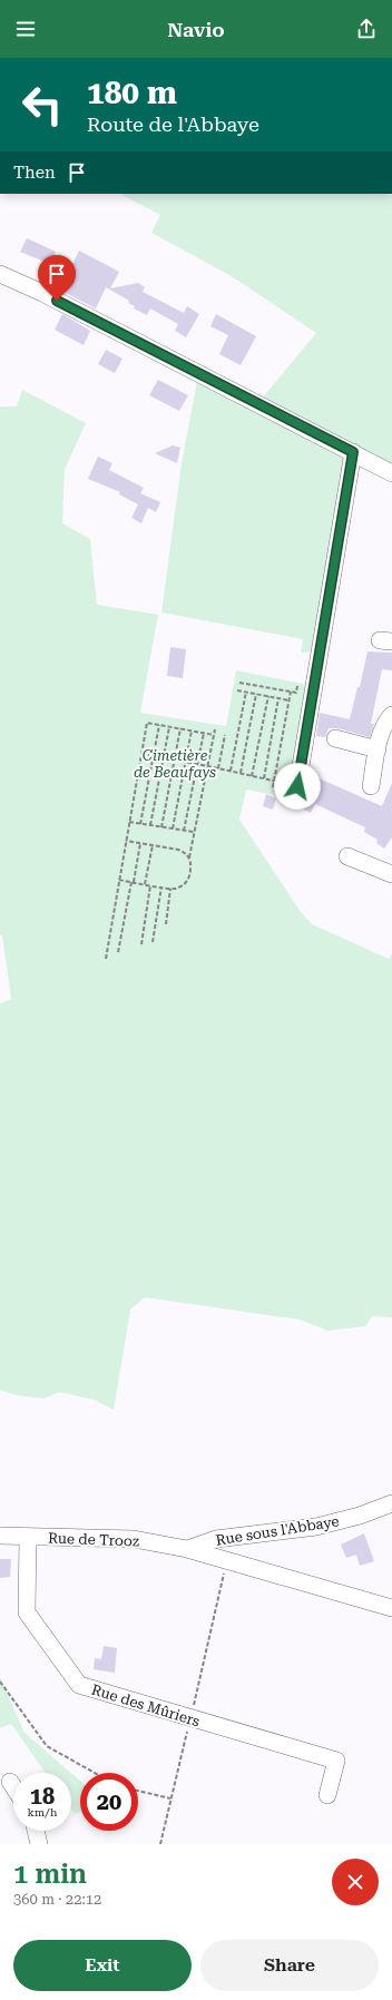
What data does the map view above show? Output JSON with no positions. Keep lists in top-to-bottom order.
{
  "streets": {
    "street": ["Rue sous l'Abbaye", "Rue de Trooz", "Rue des Mûriers"]
  },
  "crossings": [
    ["Rue sous l'Abbaye", "Rue de Trooz"],
    ["Rue de Trooz", "Rue des Mûriers"]
  ],
  "parks": ["Cimetière de Beaufays"],
  "page": {
    "header": "Navio",
    "turn": ["180 m", "Route de l'Abbaye"],
    "then": "Then",
    "speed": "18 km/h",
    "limit": "20",
    "heading": ["1 min", "360 m · 22:12"],
    "buttons": ["Exit", "Share"]
  }
}
